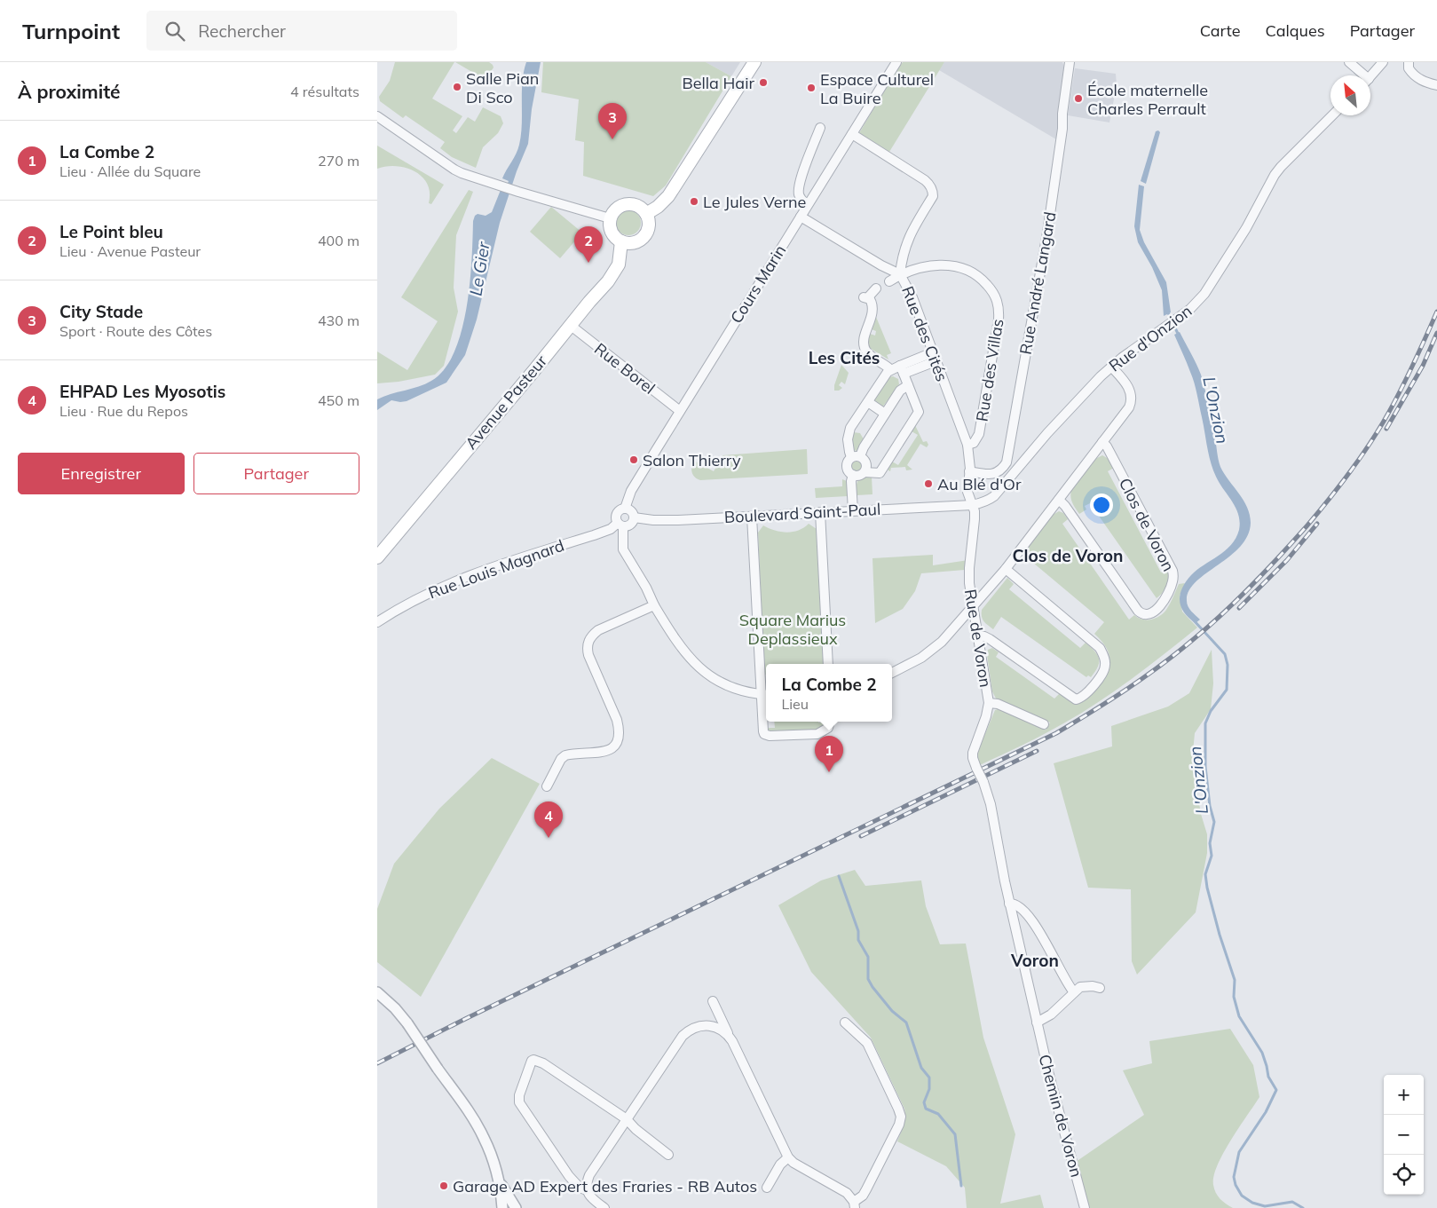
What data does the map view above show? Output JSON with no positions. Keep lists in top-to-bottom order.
{
  "streets": {
    "main road": ["Avenue Pasteur"],
    "street": [
      "Rue André Langard",
      "Cours Marin",
      "Rue des Cités",
      "Rue d'Onzion",
      "Rue Borel",
      "Rue des Villas",
      "Boulevard Saint-Paul",
      "Clos de Voron",
      "Rue Louis Magnard",
      "Rue de Voron",
      "Chemin de Voron"
    ]
  },
  "crossings": [
    ["Rue André Langard", "Rue des Cités"],
    ["Cours Marin", "Rue des Cités"],
    ["Cours Marin", "Rue Borel"],
    ["Cours Marin", "Boulevard Saint-Paul"],
    ["Cours Marin", "Rue Louis Magnard"],
    ["Rue des Cités", "Rue d'Onzion"],
    ["Rue des Cités", "Rue des Villas"],
    ["Rue des Cités", "Boulevard Saint-Paul"],
    ["Rue des Cités", "Rue de Voron"],
    ["Rue d'Onzion", "Boulevard Saint-Paul"],
    ["Rue d'Onzion", "Rue de Voron"],
    ["Rue Borel", "Avenue Pasteur"],
    ["Boulevard Saint-Paul", "Rue Louis Magnard"],
    ["Boulevard Saint-Paul", "Rue de Voron"],
    ["Rue de Voron", "Chemin de Voron"]
  ],
  "districts": ["Les Cités", "Clos de Voron", "Voron"],
  "water": ["Le Gier", "L'Onzion"],
  "parks": ["Square Marius Deplassieux"],
  "places": [
    "Bella Hair",
    "Salle Pian Di Sco",
    "Espace Culturel La Buire",
    "École maternelle Charles Perrault",
    "Le Jules Verne",
    "Salon Thierry",
    "Au Blé d'Or",
    "Garage AD Expert des Fraries - RB Autos"
  ],
  "north": "top left",
  "page": {
    "header": "Turnpoint",
    "search": "Rechercher",
    "nav": ["Carte", "Calques", "Partager"],
    "heading": ["À proximité", "4 résultats"],
    "pins": [
      "3",
      "2",
      "1",
      "4"
    ],
    "list": [
      {
        "mark": "1",
        "name": "La Combe 2",
        "note": "Lieu · Allée du Square",
        "value": "270 m"
      },
      {
        "mark": "2",
        "name": "Le Point bleu",
        "note": "Lieu · Avenue Pasteur",
        "value": "400 m"
      },
      {
        "mark": "3",
        "name": "City Stade",
        "note": "Sport · Route des Côtes",
        "value": "430 m"
      },
      {
        "mark": "4",
        "name": "EHPAD Les Myosotis",
        "note": "Lieu · Rue du Repos",
        "value": "450 m"
      }
    ],
    "buttons": ["Enregistrer", "Partager"],
    "popup": ["La Combe 2", "Lieu"],
    "map_buttons": ["+", "−"]
  }
}
